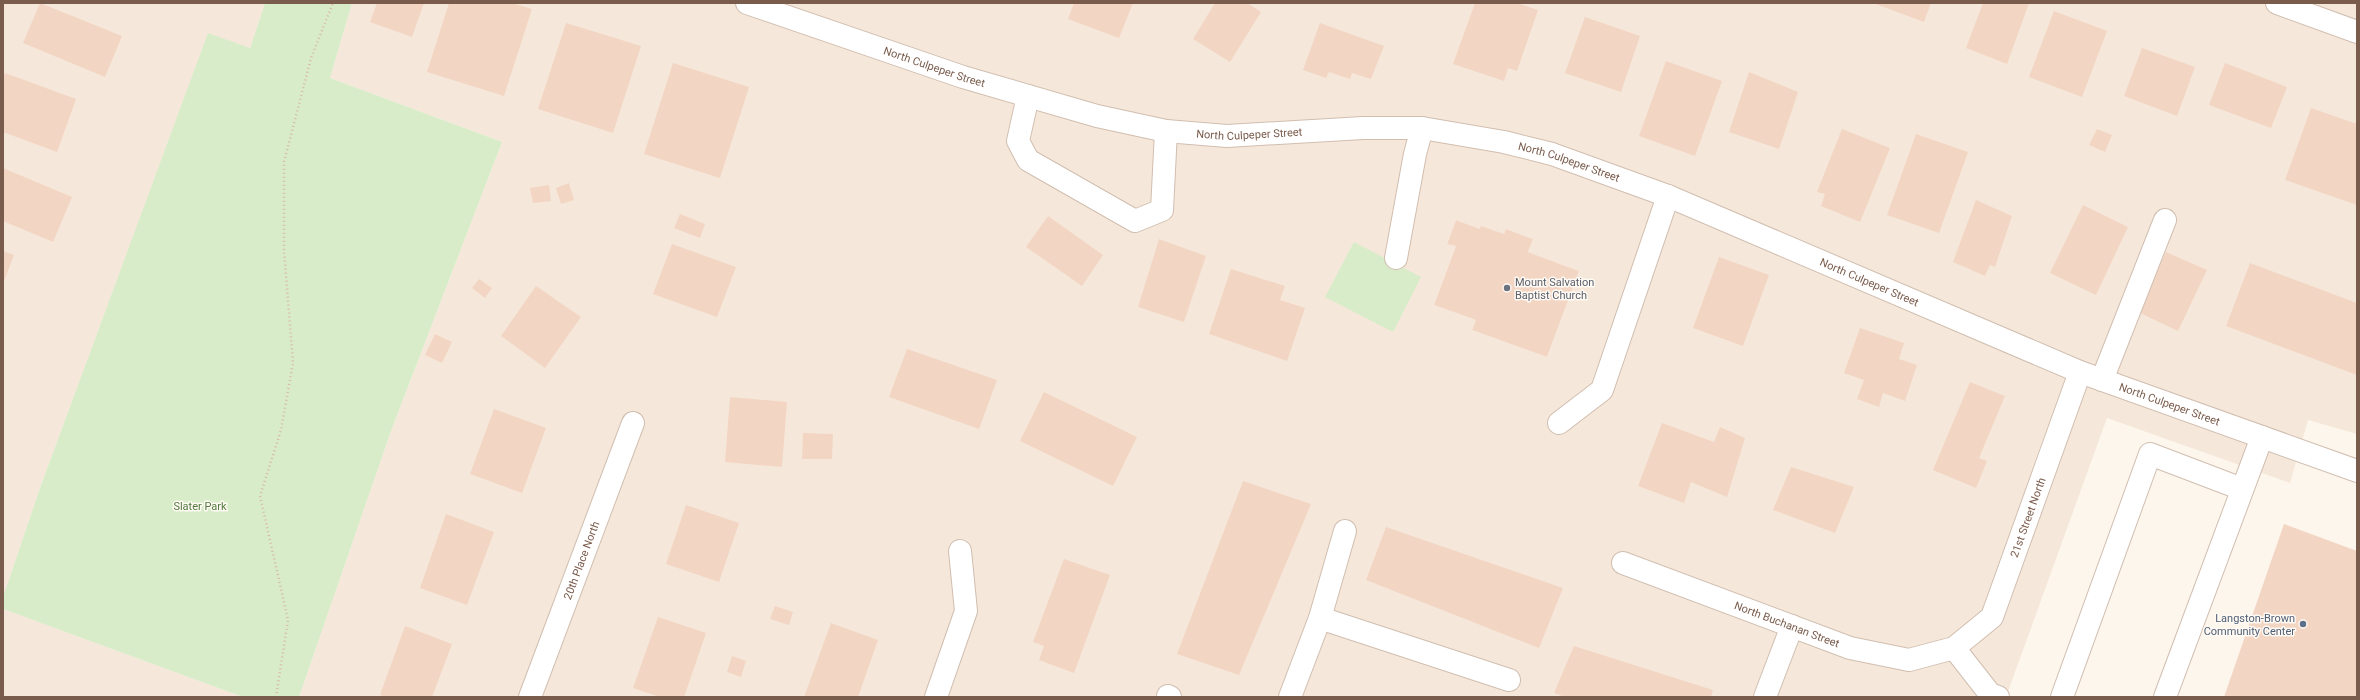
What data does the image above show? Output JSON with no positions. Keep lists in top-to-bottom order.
{
  "streets": {
    "street": [
      "North Culpeper Street",
      "21st Street North",
      "20th Place North",
      "North Buchanan Street"
    ]
  },
  "crossings": [
    ["North Culpeper Street", "21st Street North"],
    ["21st Street North", "North Buchanan Street"]
  ],
  "parks": ["Slater Park"],
  "places": ["Mount Salvation Baptist Church", "Langston-Brown Community Center"]
}
